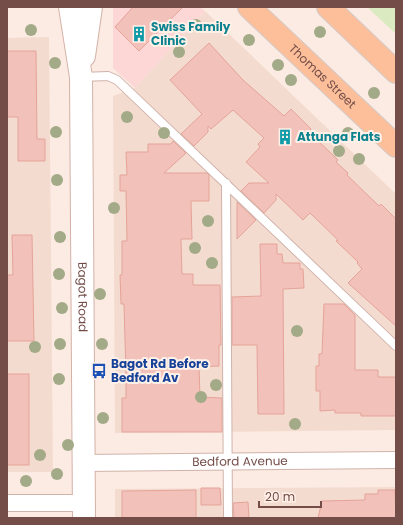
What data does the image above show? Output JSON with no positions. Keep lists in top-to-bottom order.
{
  "streets": {
    "main road": ["Thomas Street", "Bagot Road"],
    "street": ["Bedford Avenue"]
  },
  "crossings": [
    ["Bagot Road", "Bedford Avenue"]
  ],
  "places": {
    "building": ["Swiss Family Clinic", "Attunga Flats"],
    "bus stop": ["Bagot Rd Before Bedford Av"]
  },
  "scale_bar": "20 m"
}
